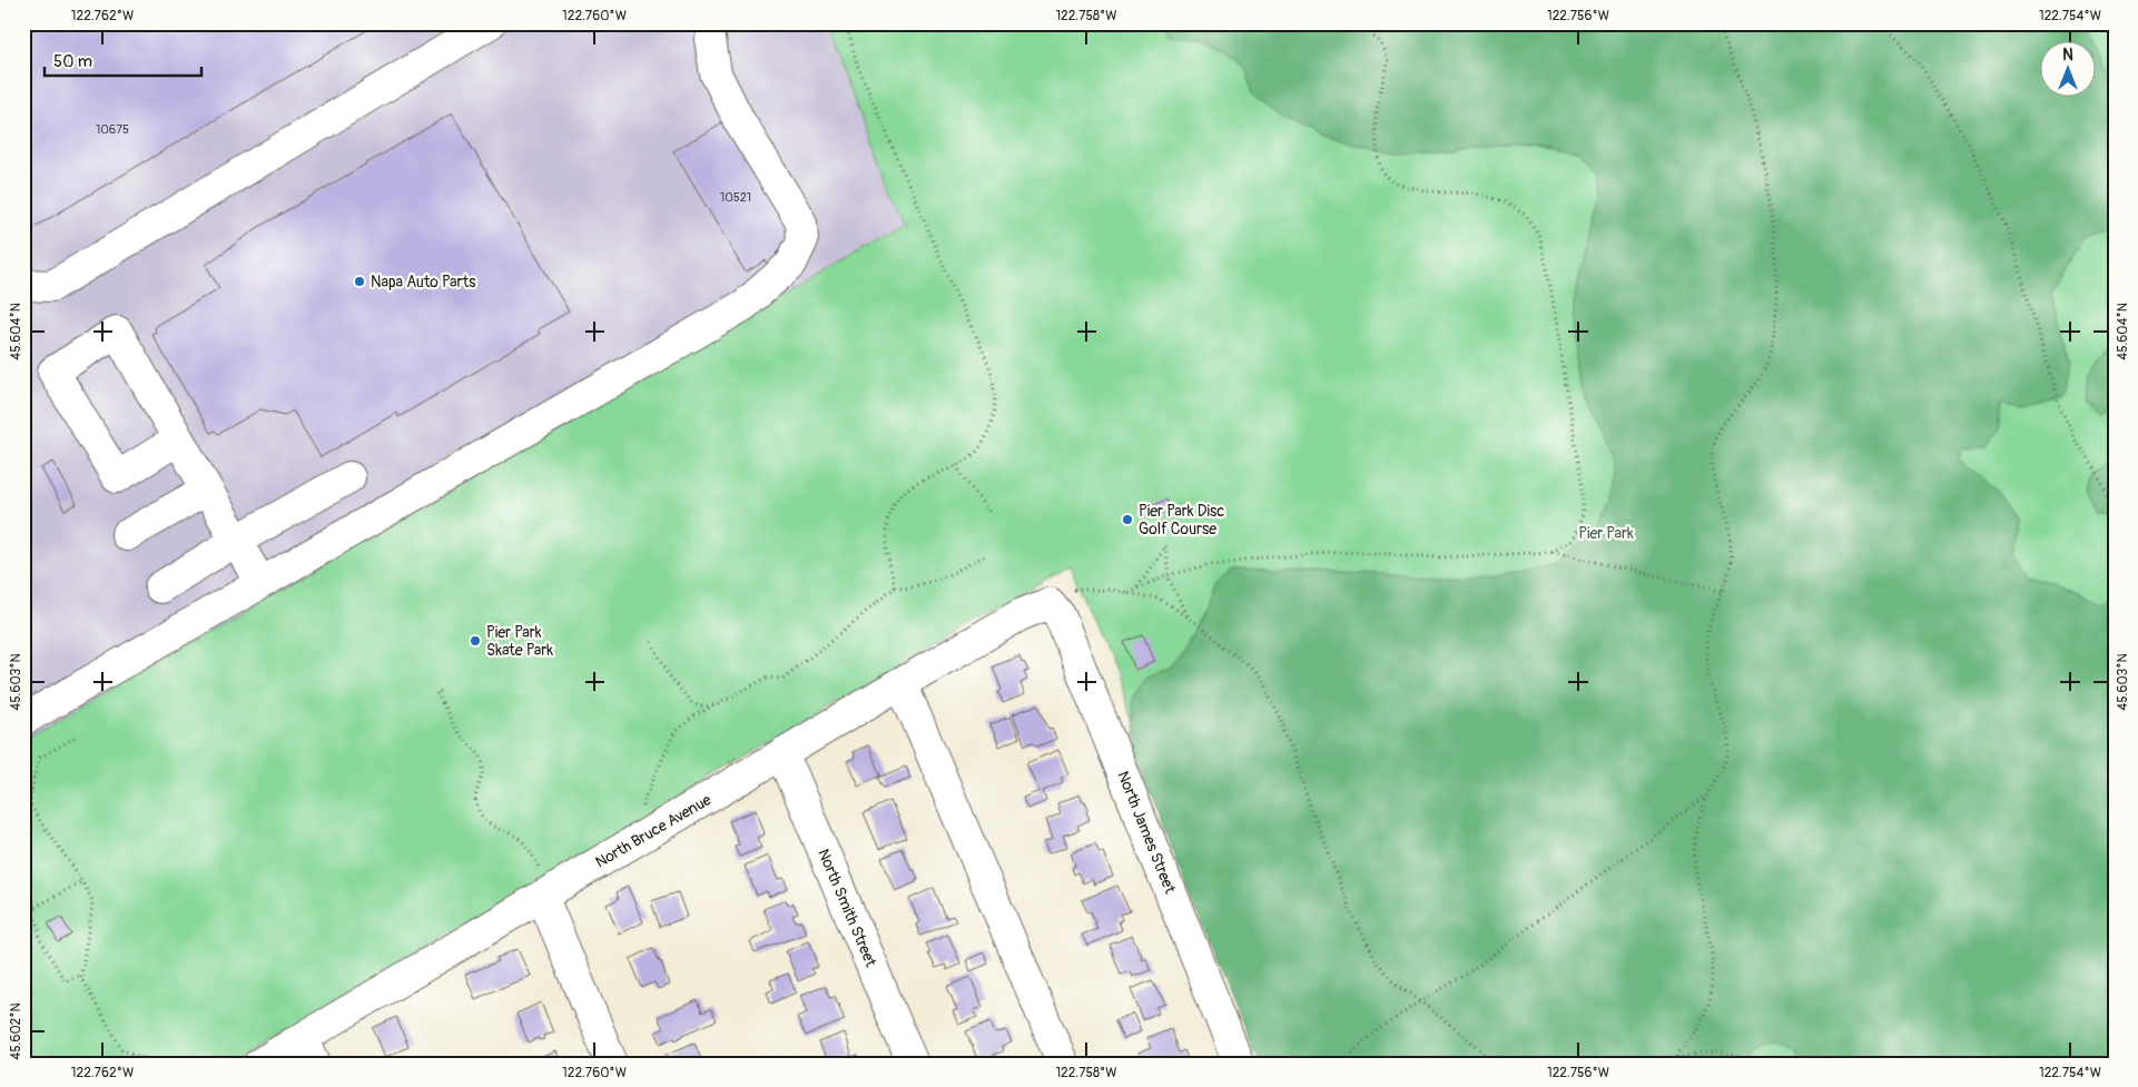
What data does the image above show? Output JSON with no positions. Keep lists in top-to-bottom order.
{
  "streets": {
    "street": ["North Bruce Avenue", "North James Street", "North Smith Street"]
  },
  "crossings": [
    ["North Bruce Avenue", "North James Street"],
    ["North Bruce Avenue", "North Smith Street"]
  ],
  "parks": ["Pier Park"],
  "places": ["Napa Auto Parts", "Pier Park Disc Golf Course", "Pier Park Skate Park"],
  "house_numbers": ["10675", "10521"],
  "scale_bar": "50 m",
  "north": "top",
  "coordinates": [
    "122.762°W",
    "122.760°W",
    "122.758°W",
    "122.756°W",
    "122.754°W",
    "45.604°N",
    "45.603°N",
    "45.602°N"
  ]
}
